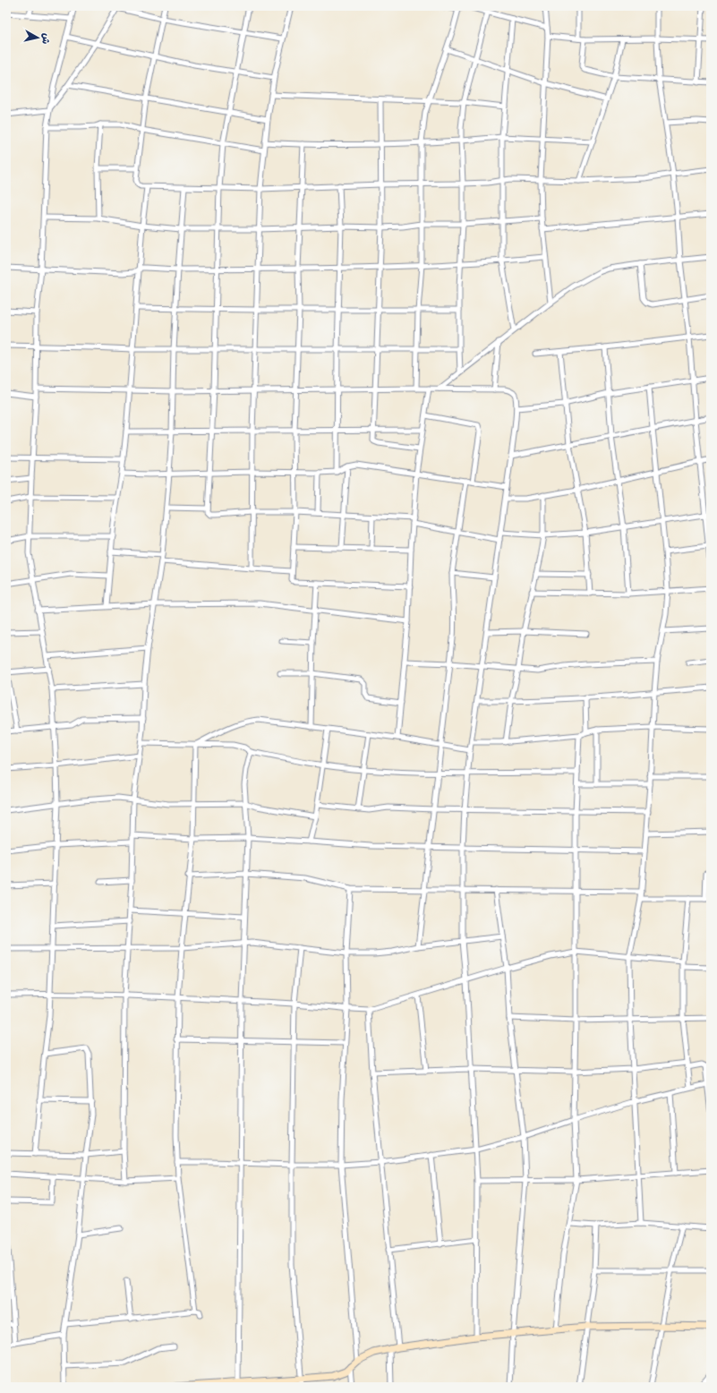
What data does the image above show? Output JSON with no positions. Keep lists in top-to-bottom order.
{
  "north": "right"
}
